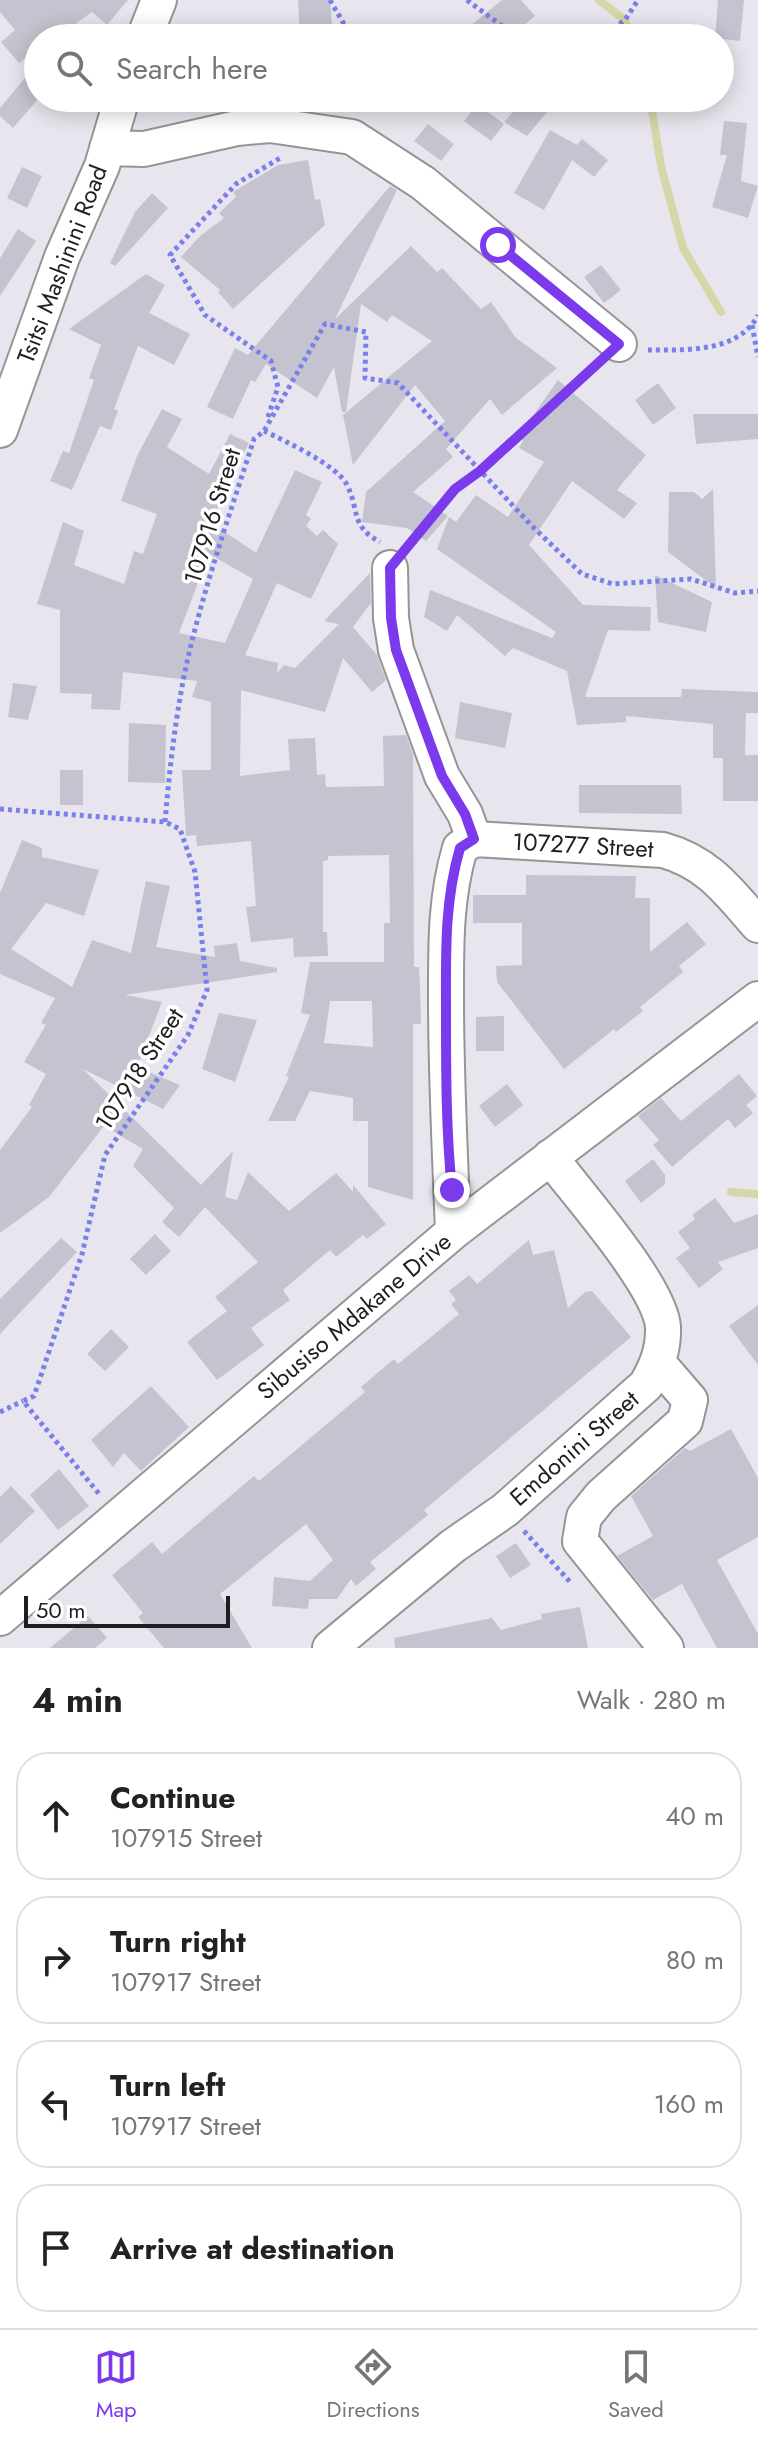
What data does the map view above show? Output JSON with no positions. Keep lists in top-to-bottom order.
{
  "streets": {
    "street": [
      "Tsitsi Mashinini Road",
      "107277 Street",
      "Sibusiso Mdakane Drive",
      "Emdonini Street"
    ],
    "path": ["107916 Street", "107918 Street"]
  },
  "crossings": [
    ["107916 Street", "107918 Street"]
  ],
  "scale_bar": "50 m",
  "page": {
    "search": "Search here",
    "scale": "50 m",
    "heading": ["4 min", "Walk · 280 m"],
    "list": [
      ["Continue", "107915 Street", "40 m"],
      ["Turn right", "107917 Street", "80 m"],
      ["Turn left", "107917 Street", "160 m"],
      "Arrive at destination"
    ],
    "nav": ["Map", "Directions", "Saved"]
  }
}
